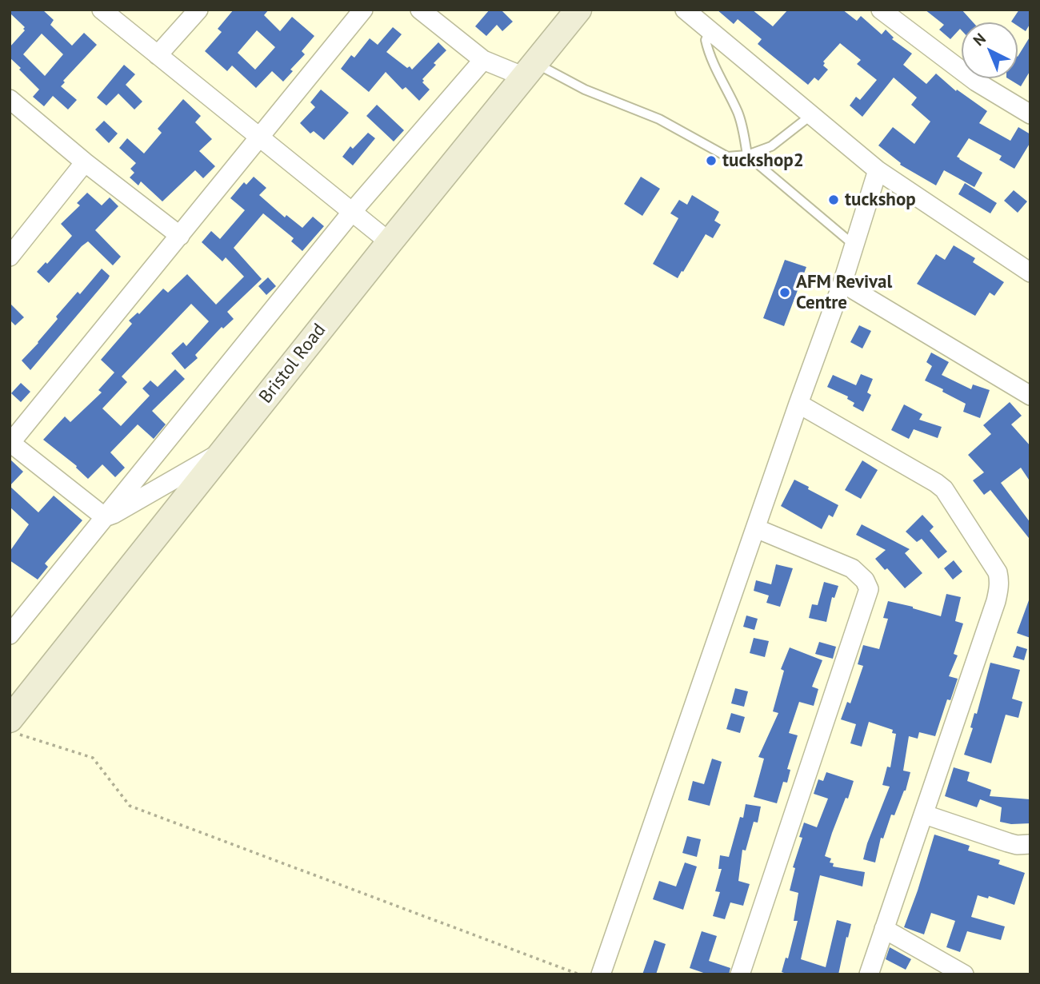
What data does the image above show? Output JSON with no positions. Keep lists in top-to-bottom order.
{
  "streets": {
    "street": ["Bristol Road"]
  },
  "places": ["tuckshop2", "tuckshop", "AFM Revival Centre"],
  "north": "top left"
}
